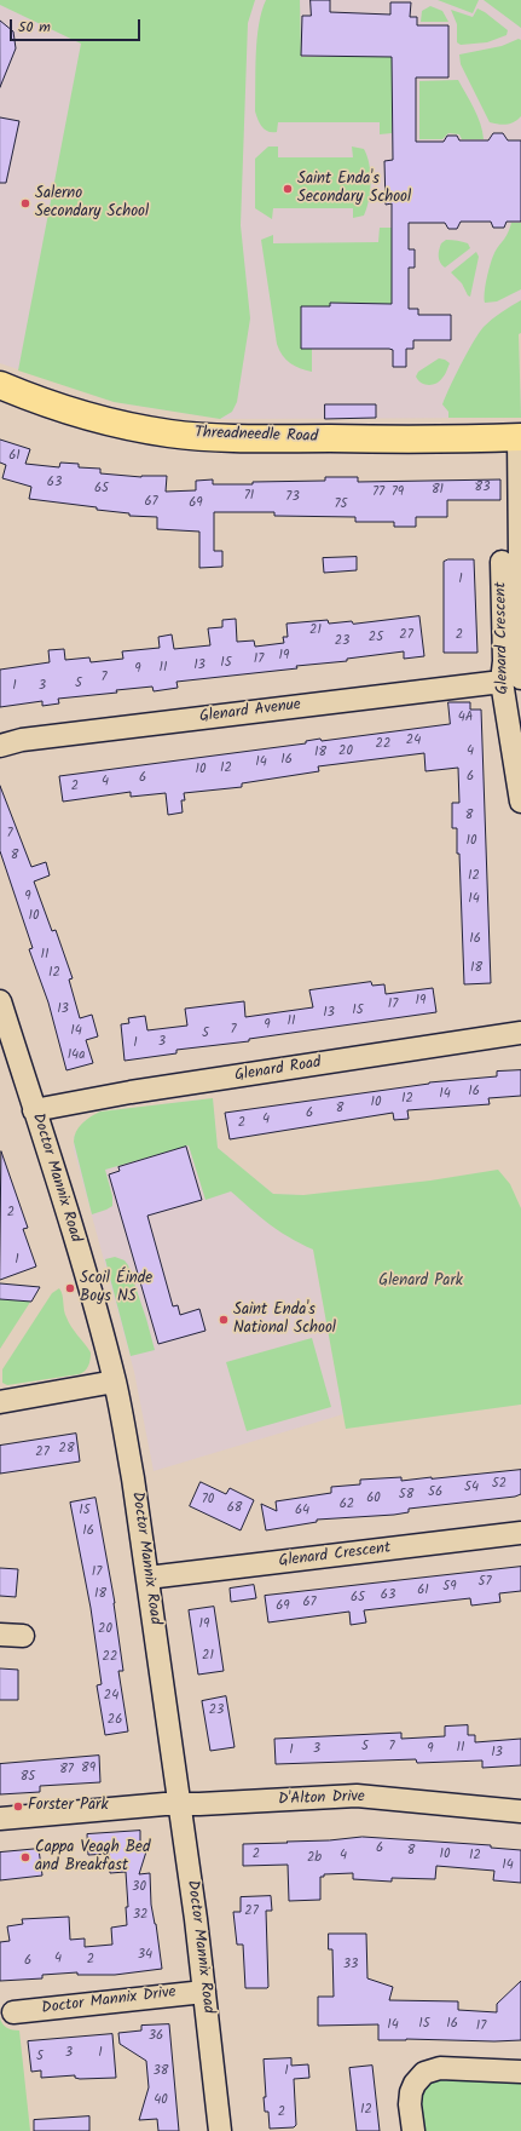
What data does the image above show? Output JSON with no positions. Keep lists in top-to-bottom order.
{
  "streets": {
    "main road": ["Threadneedle Road"],
    "street": [
      "Glenard Crescent",
      "Glenard Avenue",
      "Glenard Road",
      "Doctor Mannix Road",
      "D'Alton Drive",
      "Doctor Mannix Drive"
    ]
  },
  "crossings": [
    ["Glenard Crescent", "Glenard Avenue"],
    ["Glenard Crescent", "Doctor Mannix Road"],
    ["Glenard Road", "Doctor Mannix Road"],
    ["Doctor Mannix Road", "D'Alton Drive"],
    ["Doctor Mannix Road", "Doctor Mannix Drive"]
  ],
  "parks": ["Glenard Park"],
  "places": [
    "Saint Enda's Secondary School",
    "Salerno Secondary School",
    "Scoil Éinde Boys NS",
    "Saint Enda's National School",
    "Forster Park",
    "Cappa Veagh Bed and Breakfast"
  ],
  "house_numbers": [
    "61",
    "63",
    "83",
    "65",
    "81",
    "77",
    "79",
    "71",
    "73",
    "67",
    "69",
    "75",
    "1",
    "21",
    "27",
    "2",
    "25",
    "23",
    "19",
    "17",
    "15",
    "13",
    "11",
    "9",
    "7",
    "5",
    "1",
    "3",
    "4A",
    "24",
    "22",
    "20",
    "4",
    "18",
    "16",
    "14",
    "12",
    "10",
    "6",
    "6",
    "4",
    "2",
    "8",
    "7",
    "10",
    "8",
    "12",
    "9",
    "14",
    "10",
    "16",
    "11",
    "18",
    "12",
    "19",
    "17",
    "13",
    "15",
    "13",
    "11",
    "9",
    "7",
    "14",
    "5",
    "3",
    "1",
    "14a",
    "16",
    "14",
    "12",
    "10",
    "8",
    "6",
    "4",
    "2",
    "2",
    "1",
    "28",
    "27",
    "52",
    "54",
    "56",
    "58",
    "60",
    "70",
    "62",
    "68",
    "15",
    "64",
    "16",
    "17",
    "57",
    "59",
    "61",
    "18",
    "63",
    "65",
    "67",
    "69",
    "19",
    "20",
    "21",
    "22",
    "24",
    "23",
    "26",
    "5",
    "7",
    "11",
    "3",
    "9",
    "1",
    "13",
    "89",
    "87",
    "85",
    "6",
    "8",
    "2",
    "10",
    "4",
    "12",
    "2b",
    "14",
    "30",
    "27",
    "32",
    "34",
    "4",
    "2",
    "6",
    "33",
    "15",
    "16",
    "14",
    "17",
    "36",
    "3",
    "1",
    "5",
    "38",
    "1",
    "40",
    "12",
    "2"
  ],
  "scale_bar": "50 m"
}
